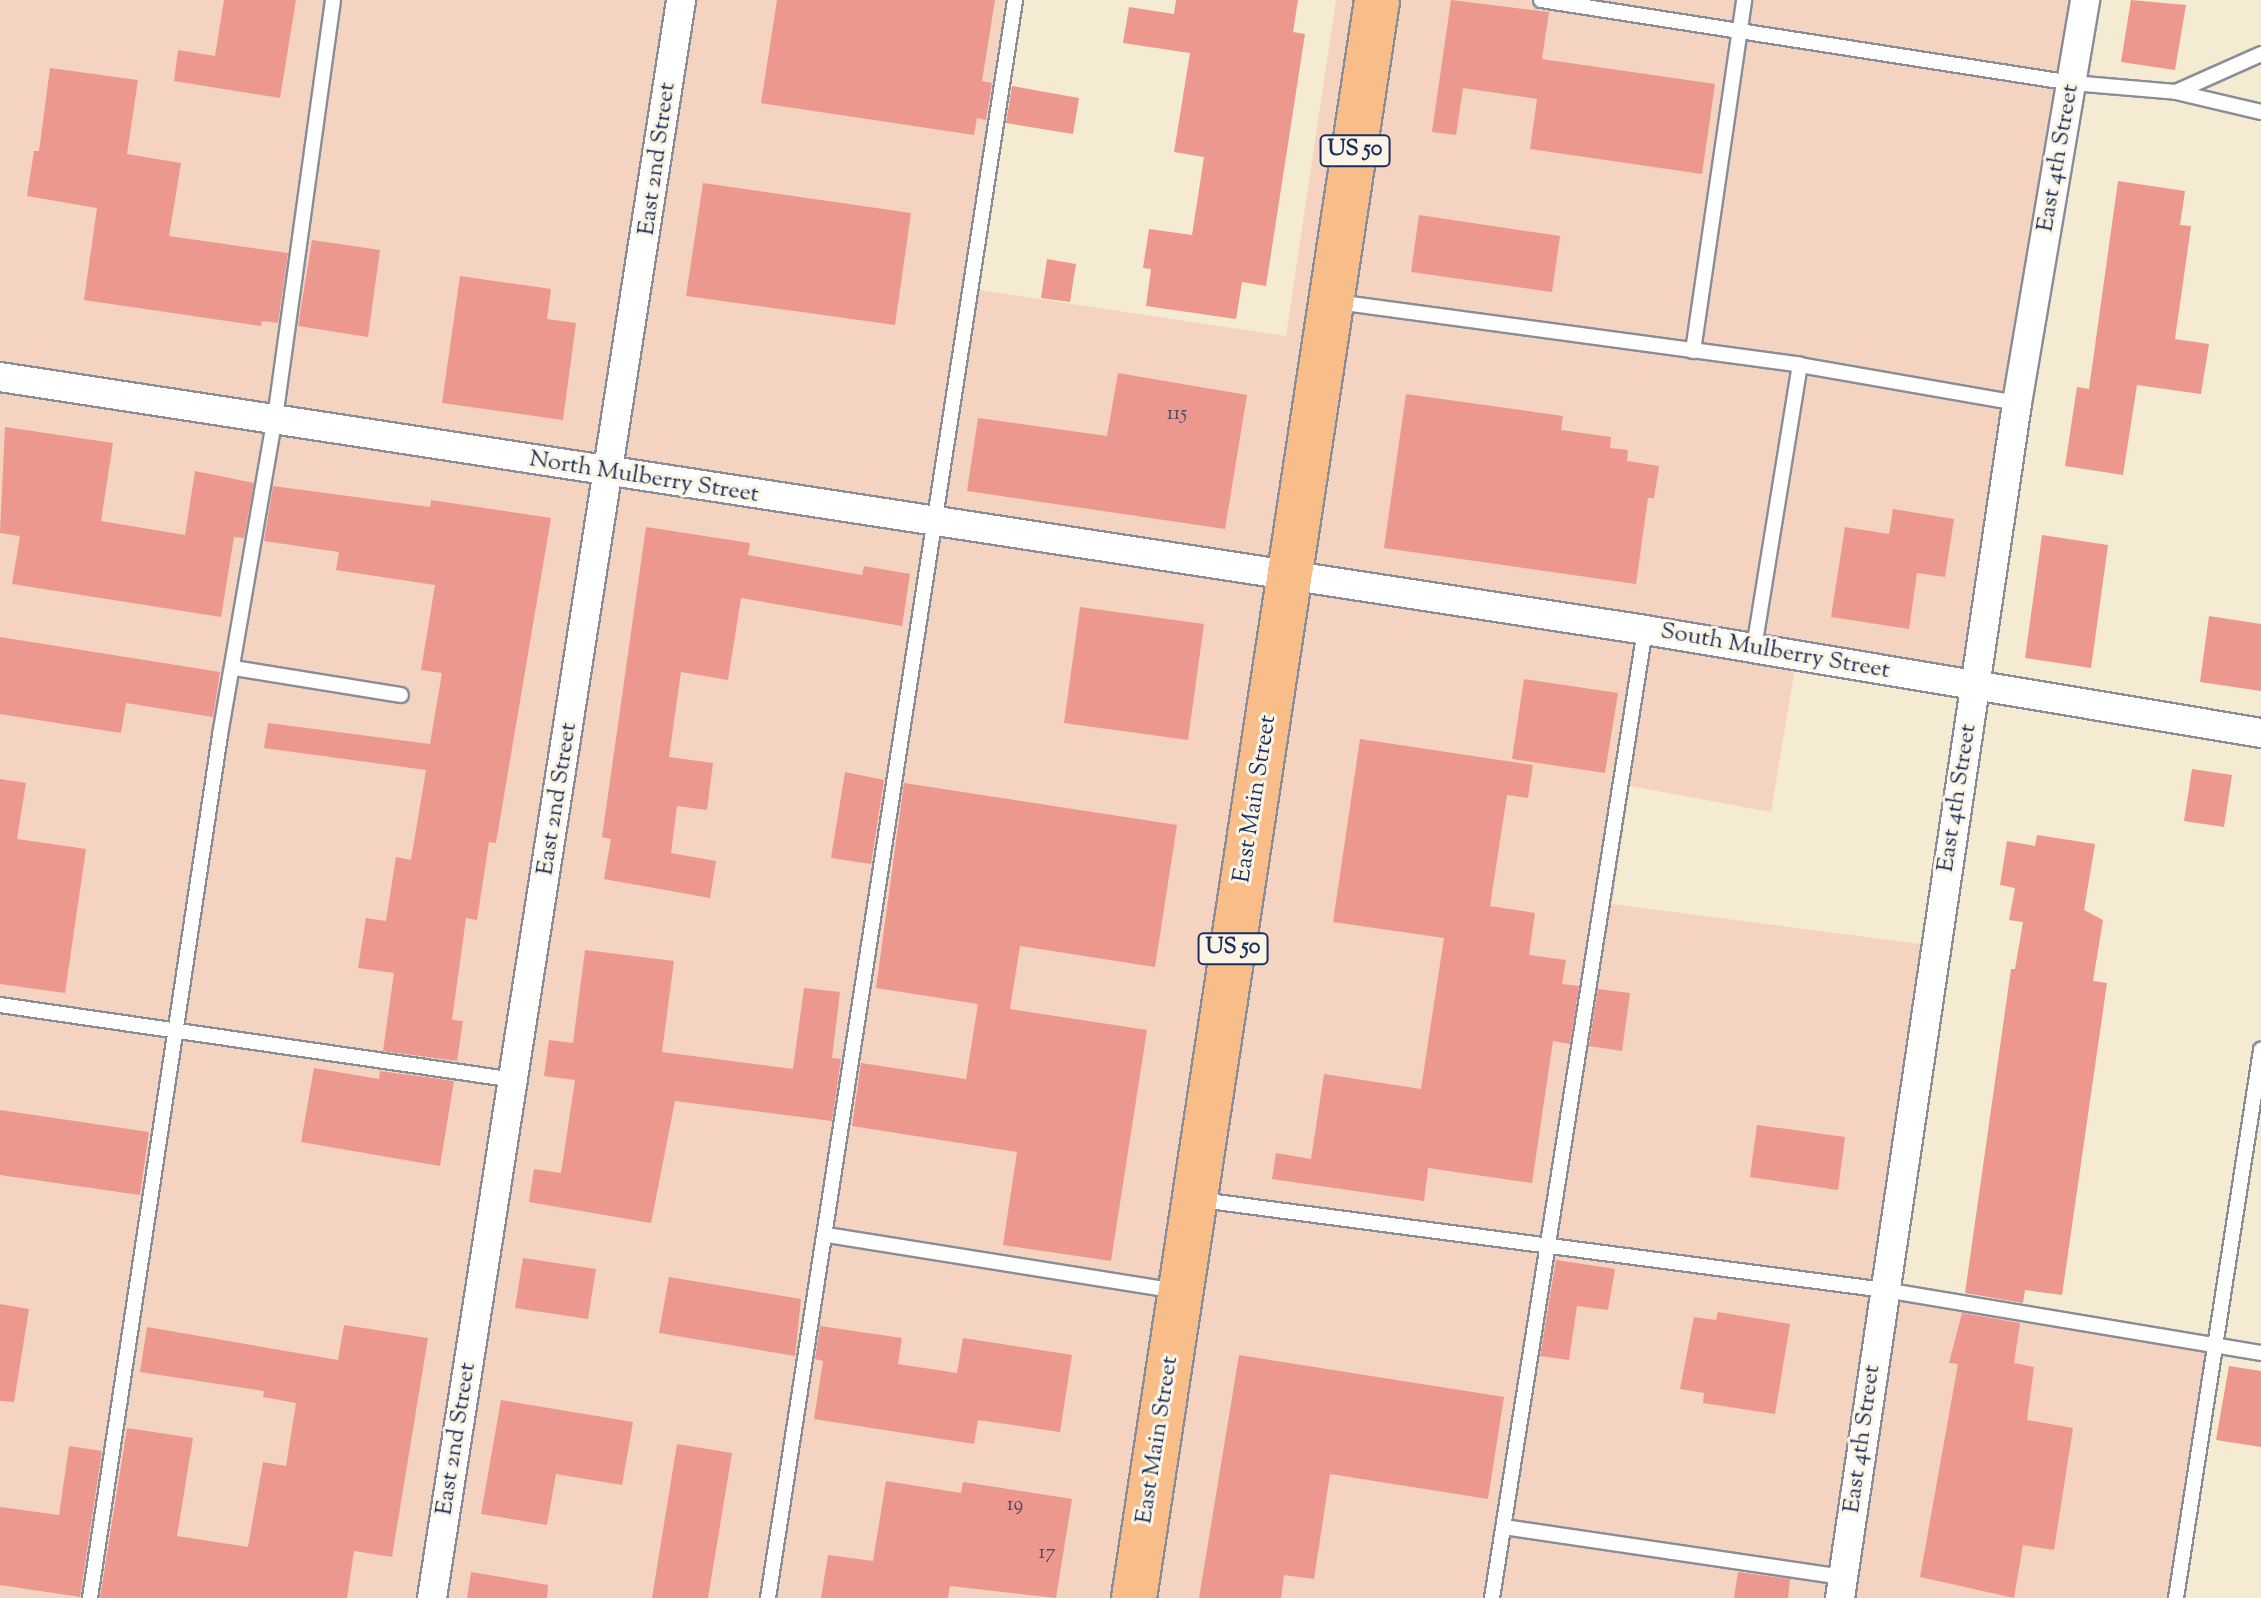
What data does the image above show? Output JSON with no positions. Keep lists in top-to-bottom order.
{
  "streets": {
    "main road": ["US 50", "East Main Street"],
    "street": [
      "East 4th Street",
      "East 2nd Street",
      "North Mulberry Street",
      "South Mulberry Street"
    ]
  },
  "crossings": [
    ["East 4th Street", "South Mulberry Street"],
    ["East 2nd Street", "North Mulberry Street"],
    ["North Mulberry Street", "South Mulberry Street"],
    ["North Mulberry Street", "East Main Street"],
    ["South Mulberry Street", "East Main Street"]
  ],
  "house_numbers": ["115", "19", "17"]
}
